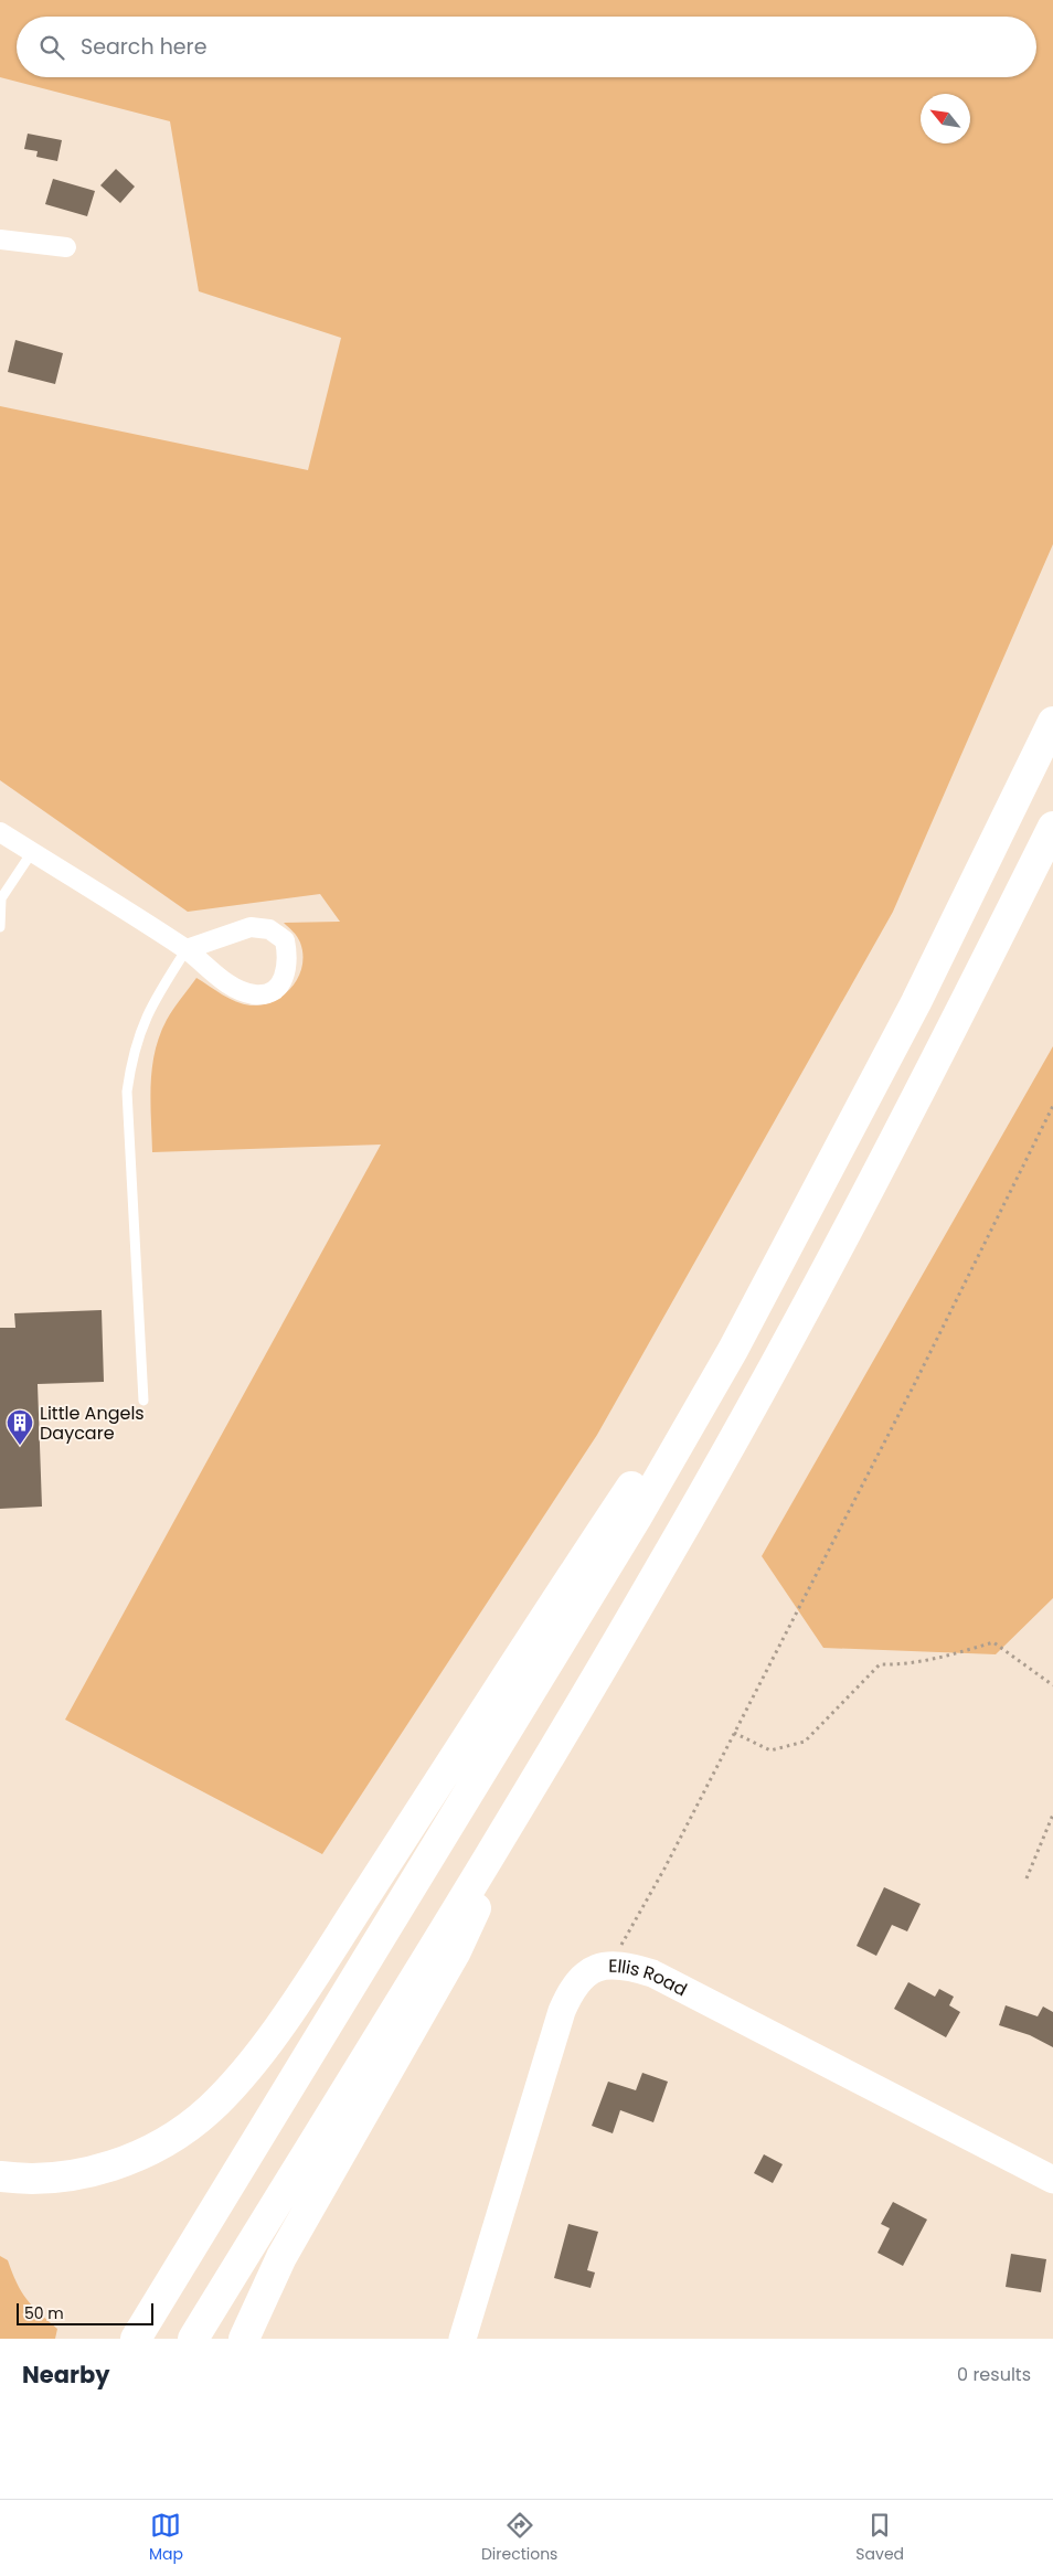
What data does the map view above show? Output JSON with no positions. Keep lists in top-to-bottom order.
{
  "streets": {
    "street": ["Ellis Road"]
  },
  "places": {
    "building": ["Little Angels Daycare"]
  },
  "scale_bar": "50 m",
  "north": "top left",
  "page": {
    "search": "Search here",
    "scale": "50 m",
    "heading": ["Nearby", "0 results"],
    "nav": ["Map", "Directions", "Saved"]
  }
}
